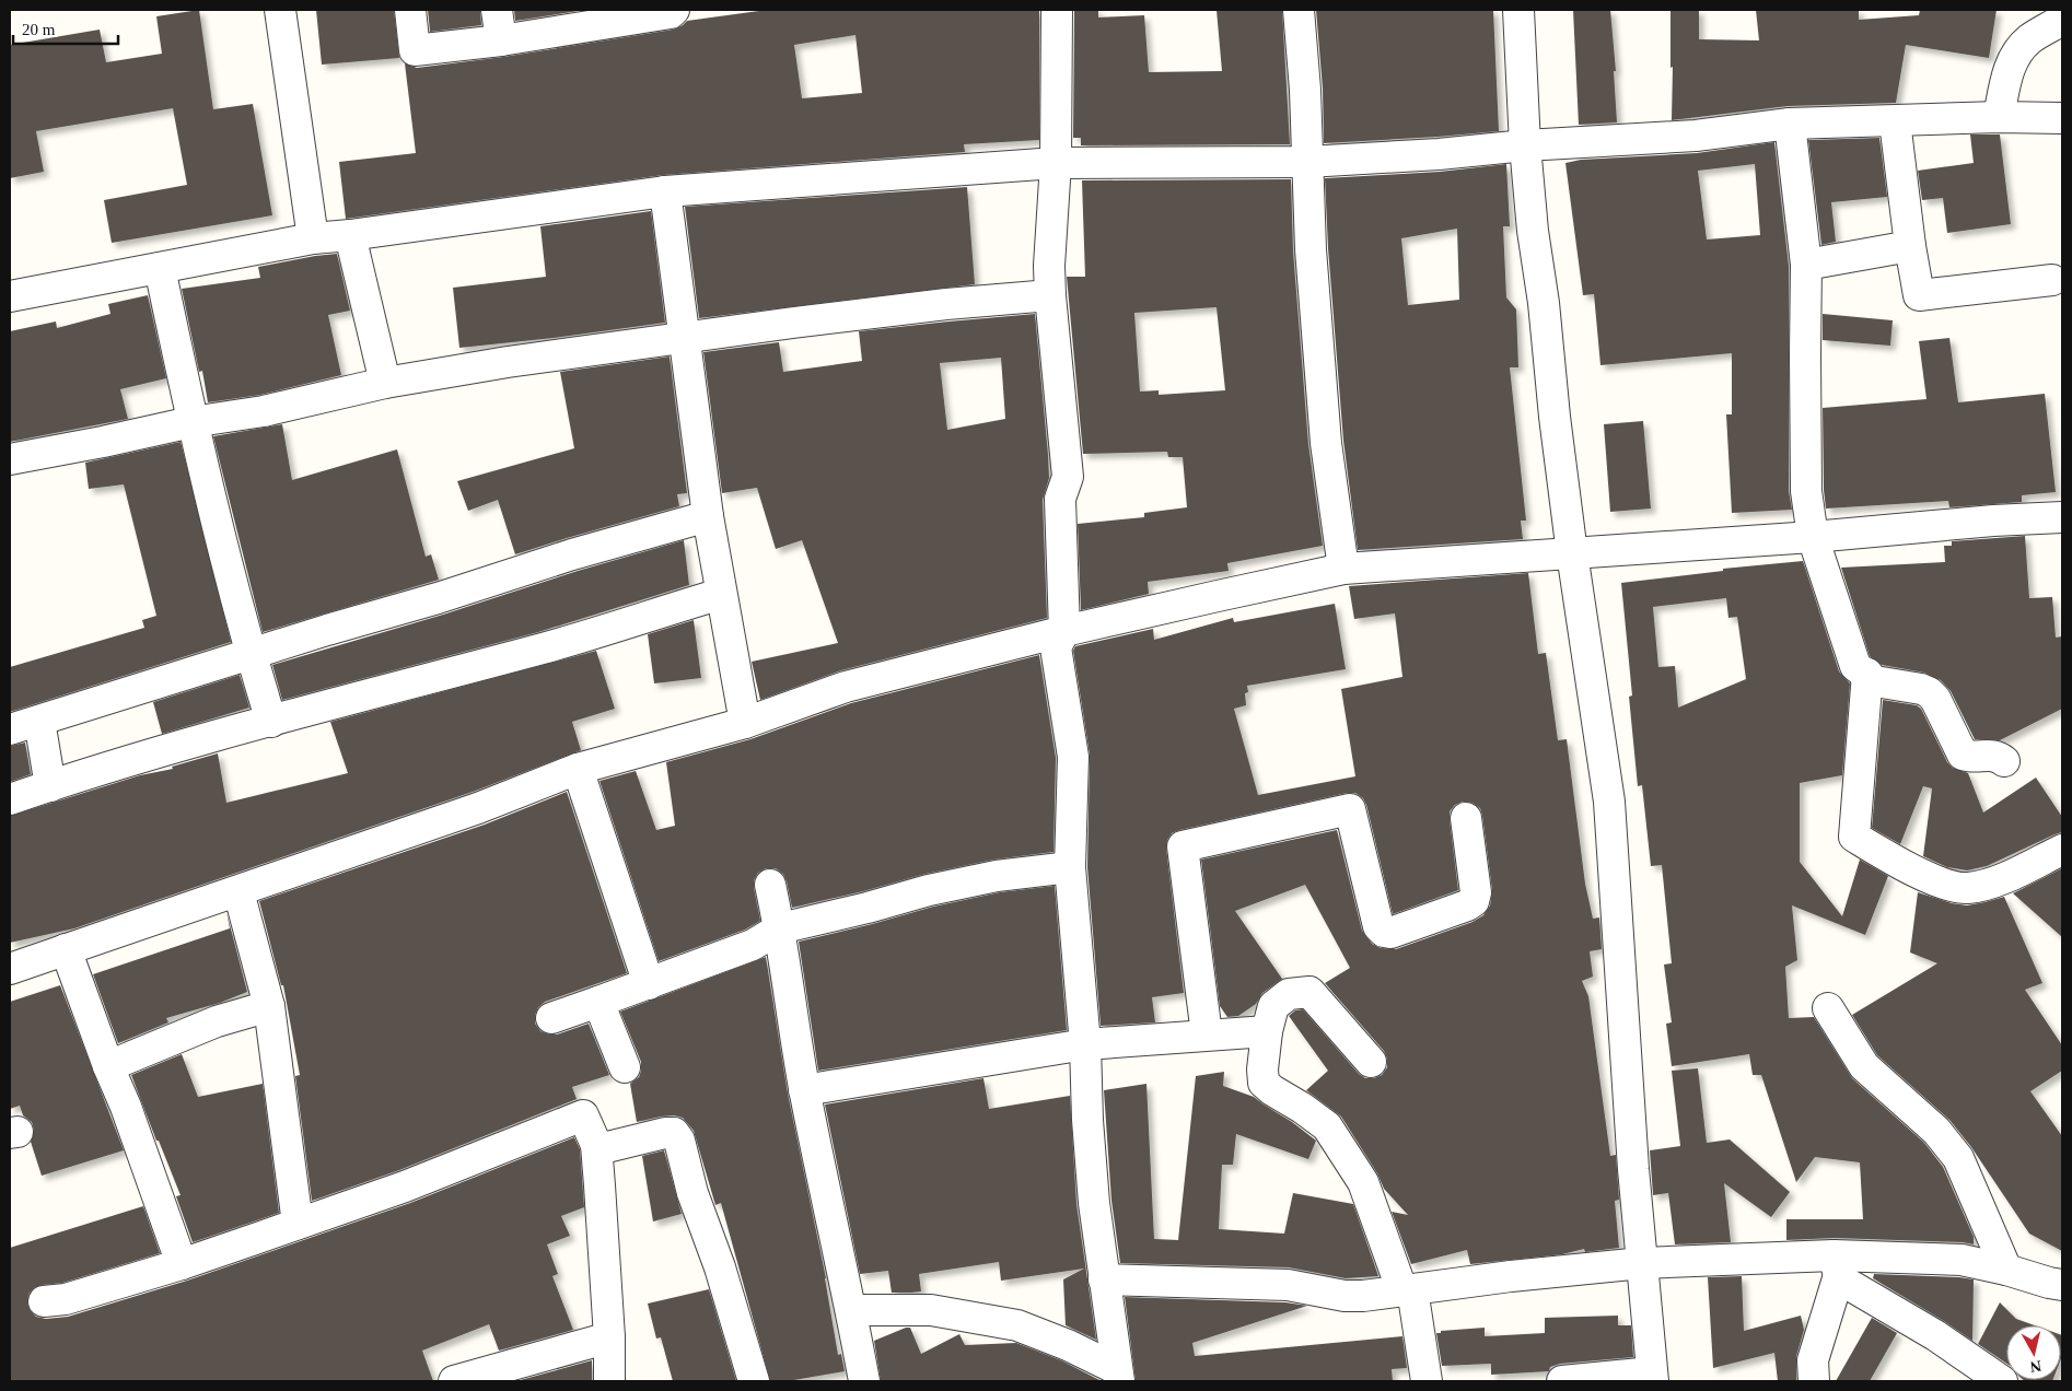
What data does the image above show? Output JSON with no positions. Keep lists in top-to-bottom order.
{
  "scale_bar": "20 m",
  "north": "bottom"
}
